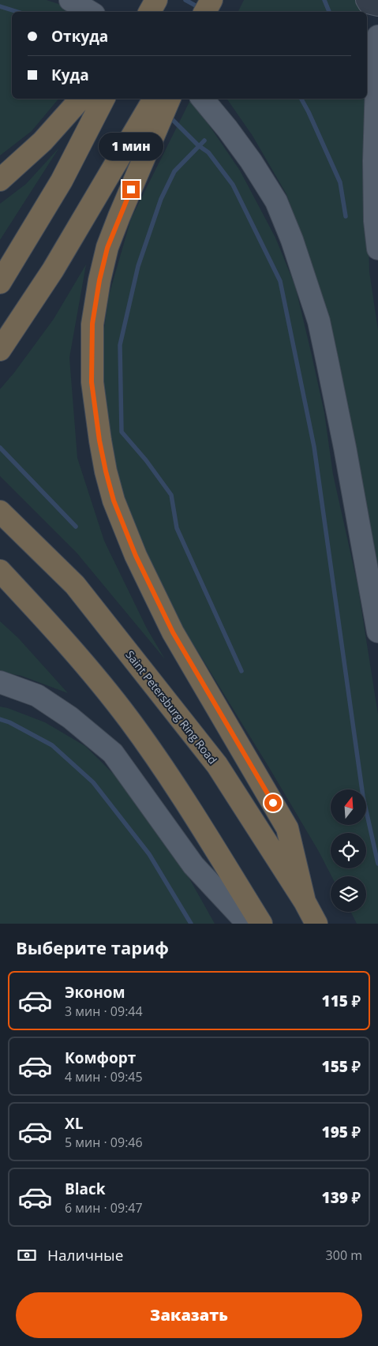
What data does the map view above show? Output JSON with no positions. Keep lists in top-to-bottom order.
{
  "streets": {
    "highway": ["Saint Petersburg Ring Road"]
  },
  "north": "top",
  "page": {
    "banner": ["Откуда", "Куда"],
    "bubble": "1 мин",
    "heading": "Выберите тариф",
    "list": [
      {
        "name": "Эконом",
        "note": "3 мин · 09:44",
        "value": "115 ₽"
      },
      {
        "name": "Комфорт",
        "note": "4 мин · 09:45",
        "value": "155 ₽"
      },
      {
        "name": "XL",
        "note": "5 мин · 09:46",
        "value": "195 ₽"
      },
      {
        "name": "Black",
        "note": "6 мин · 09:47",
        "value": "139 ₽"
      }
    ],
    "pay": ["Наличные", "300 m"],
    "buttons": "Заказать"
  }
}
